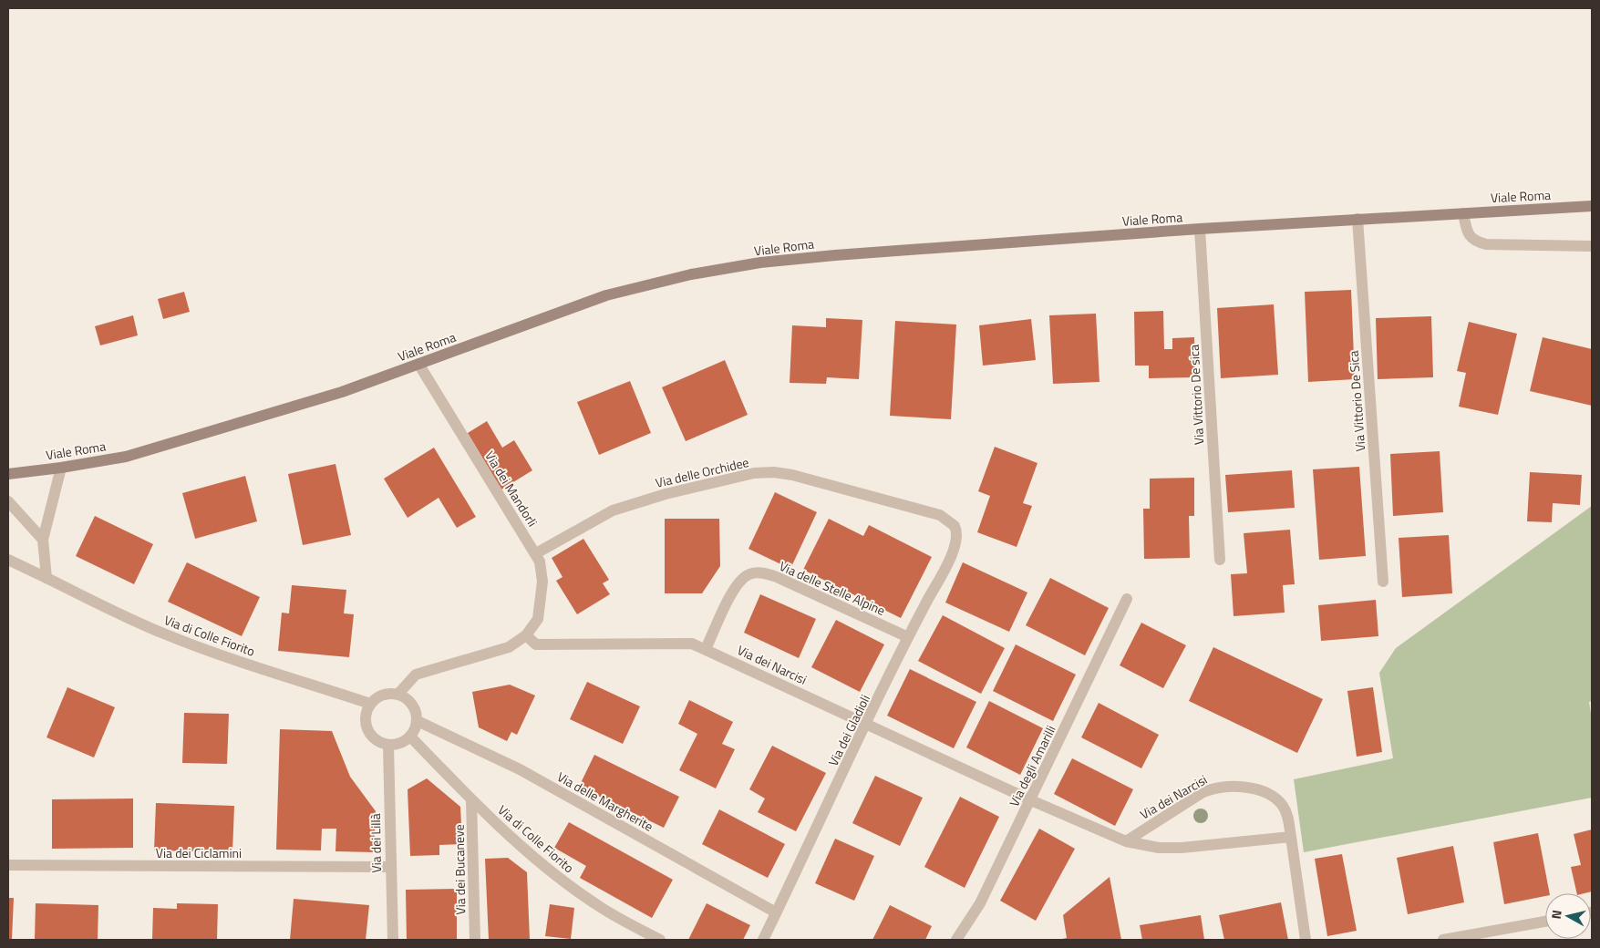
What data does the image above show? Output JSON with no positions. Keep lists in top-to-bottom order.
{
  "streets": {
    "street": [
      "Viale Roma",
      "Via Vittorio De sica",
      "Via Vittorio De Sica",
      "Via delle Orchidee",
      "Via dei Mandorli",
      "Via delle Stelle Alpine",
      "Via di Colle Fiorito",
      "Via dei Narcisi",
      "Via dei Gladioli",
      "Via degli Amarilli",
      "Via delle Margherite",
      "Via dei Lillà",
      "Via dei Ciclamini",
      "Via dei Bucaneve"
    ]
  },
  "crossings": [
    ["Viale Roma", "Via Vittorio De sica"],
    ["Viale Roma", "Via Vittorio De Sica"],
    ["Viale Roma", "Via dei Mandorli"],
    ["Via delle Orchidee", "Via dei Mandorli"],
    ["Via delle Orchidee", "Via dei Gladioli"],
    ["Via dei Mandorli", "Via dei Narcisi"],
    ["Via delle Stelle Alpine", "Via dei Narcisi"],
    ["Via delle Stelle Alpine", "Via dei Gladioli"],
    ["Via di Colle Fiorito", "Via delle Margherite"],
    ["Via di Colle Fiorito", "Via dei Lillà"],
    ["Via di Colle Fiorito", "Via dei Bucaneve"],
    ["Via dei Narcisi", "Via dei Gladioli"],
    ["Via dei Narcisi", "Via degli Amarilli"],
    ["Via dei Gladioli", "Via delle Margherite"],
    ["Via delle Margherite", "Via dei Lillà"],
    ["Via dei Lillà", "Via dei Ciclamini"]
  ],
  "north": "left"
}
